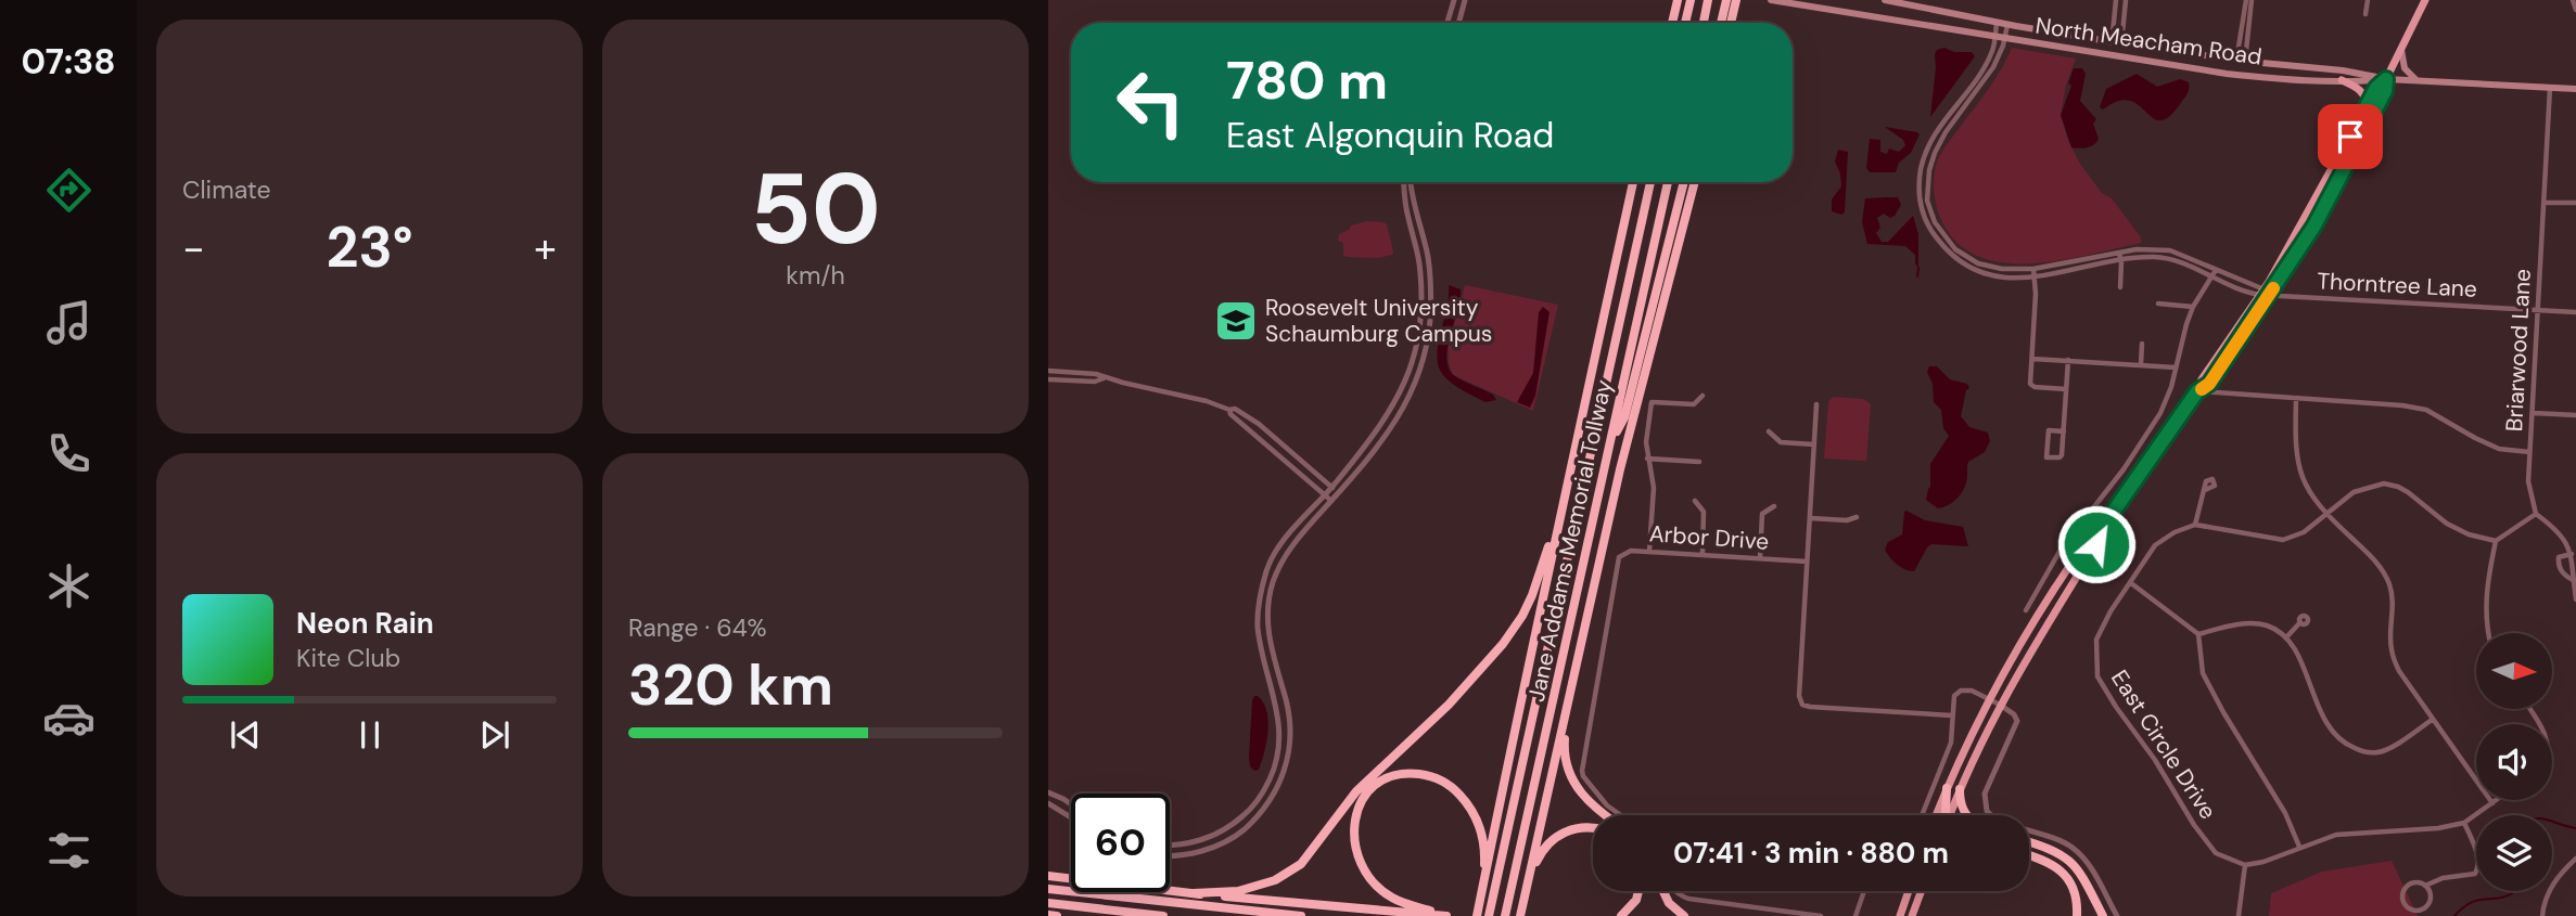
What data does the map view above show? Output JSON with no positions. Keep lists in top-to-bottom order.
{
  "streets": {
    "highway": ["Jane Addams Memorial Tollway"],
    "main road": ["North Meacham Road"],
    "street": [
      "Thorntree Lane",
      "Briarwood Lane",
      "Arbor Drive",
      "East Circle Drive"
    ]
  },
  "crossings": [
    ["North Meacham Road", "Briarwood Lane"],
    ["Thorntree Lane", "Briarwood Lane"]
  ],
  "places": {
    "school or university": ["Roosevelt University Schaumburg Campus"]
  },
  "north": "right",
  "page": {
    "tabs": "07:38",
    "tile": [
      "Climate",
      ["50", "km/h"],
      ["Range · 64%", "320 km"]
    ],
    "turn": ["780 m", "East Algonquin Road"],
    "heat": ["−", "23°", "+"],
    "song": ["Neon Rain", "Kite Club"],
    "limit": "60",
    "trip": "07:41 · 3 min · 880 m"
  }
}
